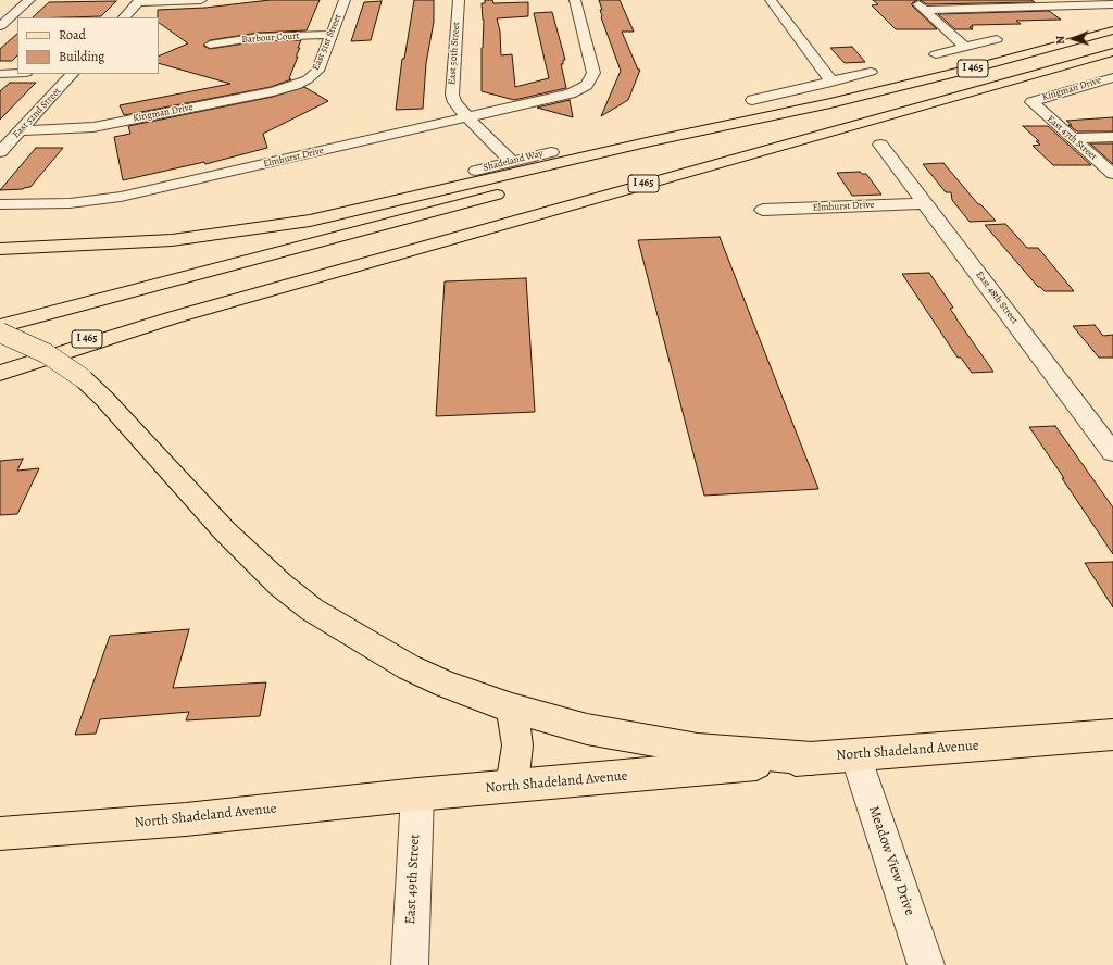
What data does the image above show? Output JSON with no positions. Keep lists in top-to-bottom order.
{
  "streets": {
    "main road": ["I 465", "North Shadeland Avenue"],
    "street": [
      "Barbour Court",
      "East 51st Street",
      "East 50th Street",
      "Kingman Drive",
      "East 52nd Street",
      "East 47th Street",
      "Elmhurst Drive",
      "Shadeland Way",
      "East 48th Street",
      "Meadow View Drive",
      "East 49th Street"
    ]
  },
  "crossings": [
    ["Barbour Court", "East 51st Street"],
    ["East 51st Street", "Kingman Drive"],
    ["East 50th Street", "Elmhurst Drive"],
    ["East 50th Street", "Shadeland Way"],
    ["Kingman Drive", "East 52nd Street"],
    ["Kingman Drive", "East 47th Street"],
    ["Elmhurst Drive", "East 48th Street"],
    ["North Shadeland Avenue", "Meadow View Drive"],
    ["North Shadeland Avenue", "East 49th Street"]
  ],
  "legend": ["Road", "Building"],
  "north": "left"
}
